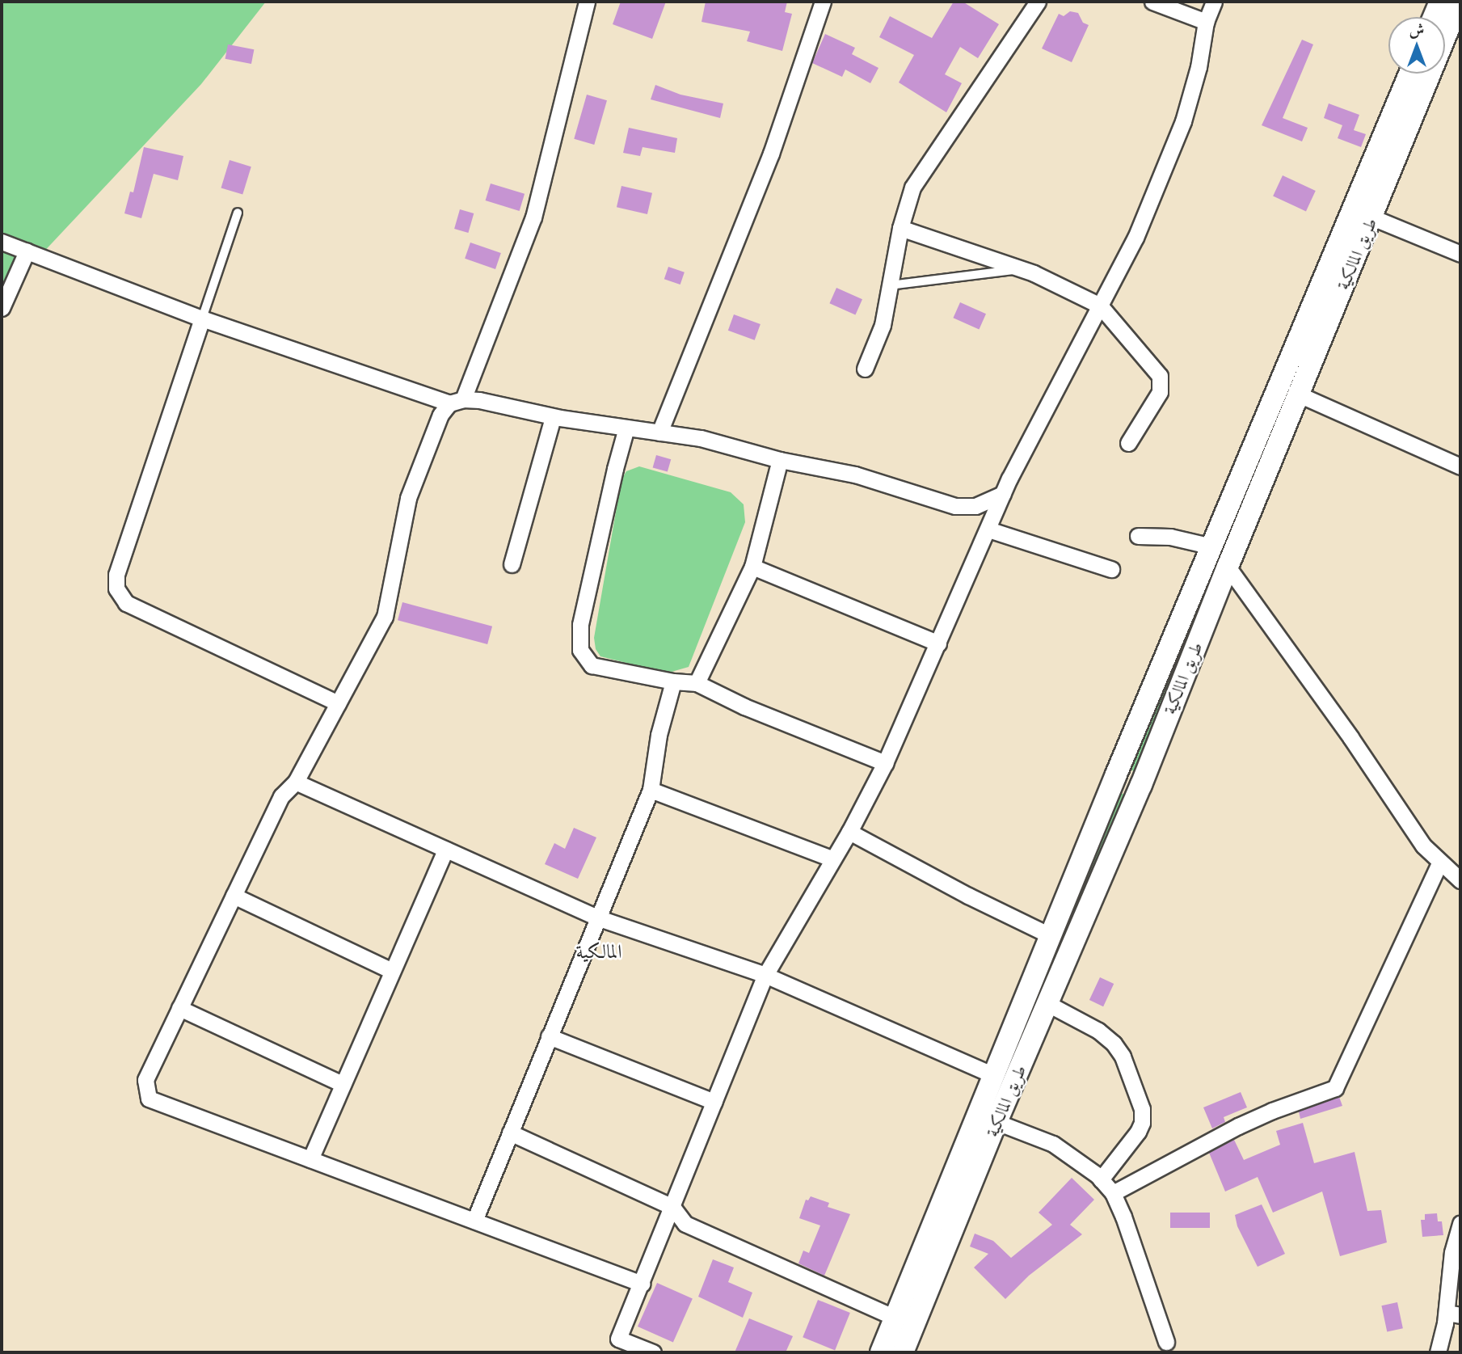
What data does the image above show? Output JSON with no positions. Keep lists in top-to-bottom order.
{
  "streets": {
    "main road": ["طريق المالكية"]
  },
  "districts": ["المالكية"],
  "north": "top"
}
